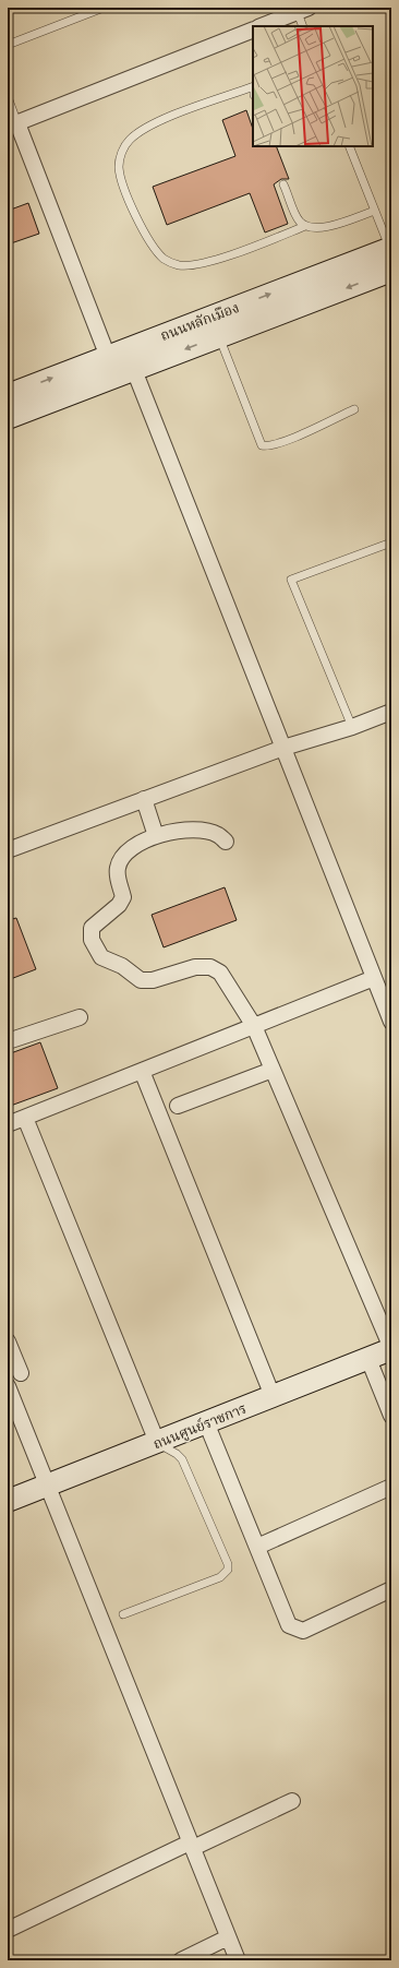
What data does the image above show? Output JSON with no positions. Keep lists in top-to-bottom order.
{
  "streets": {
    "street": ["ถนนหลักเมือง", "ถนนศูนย์ราชการ"]
  }
}
